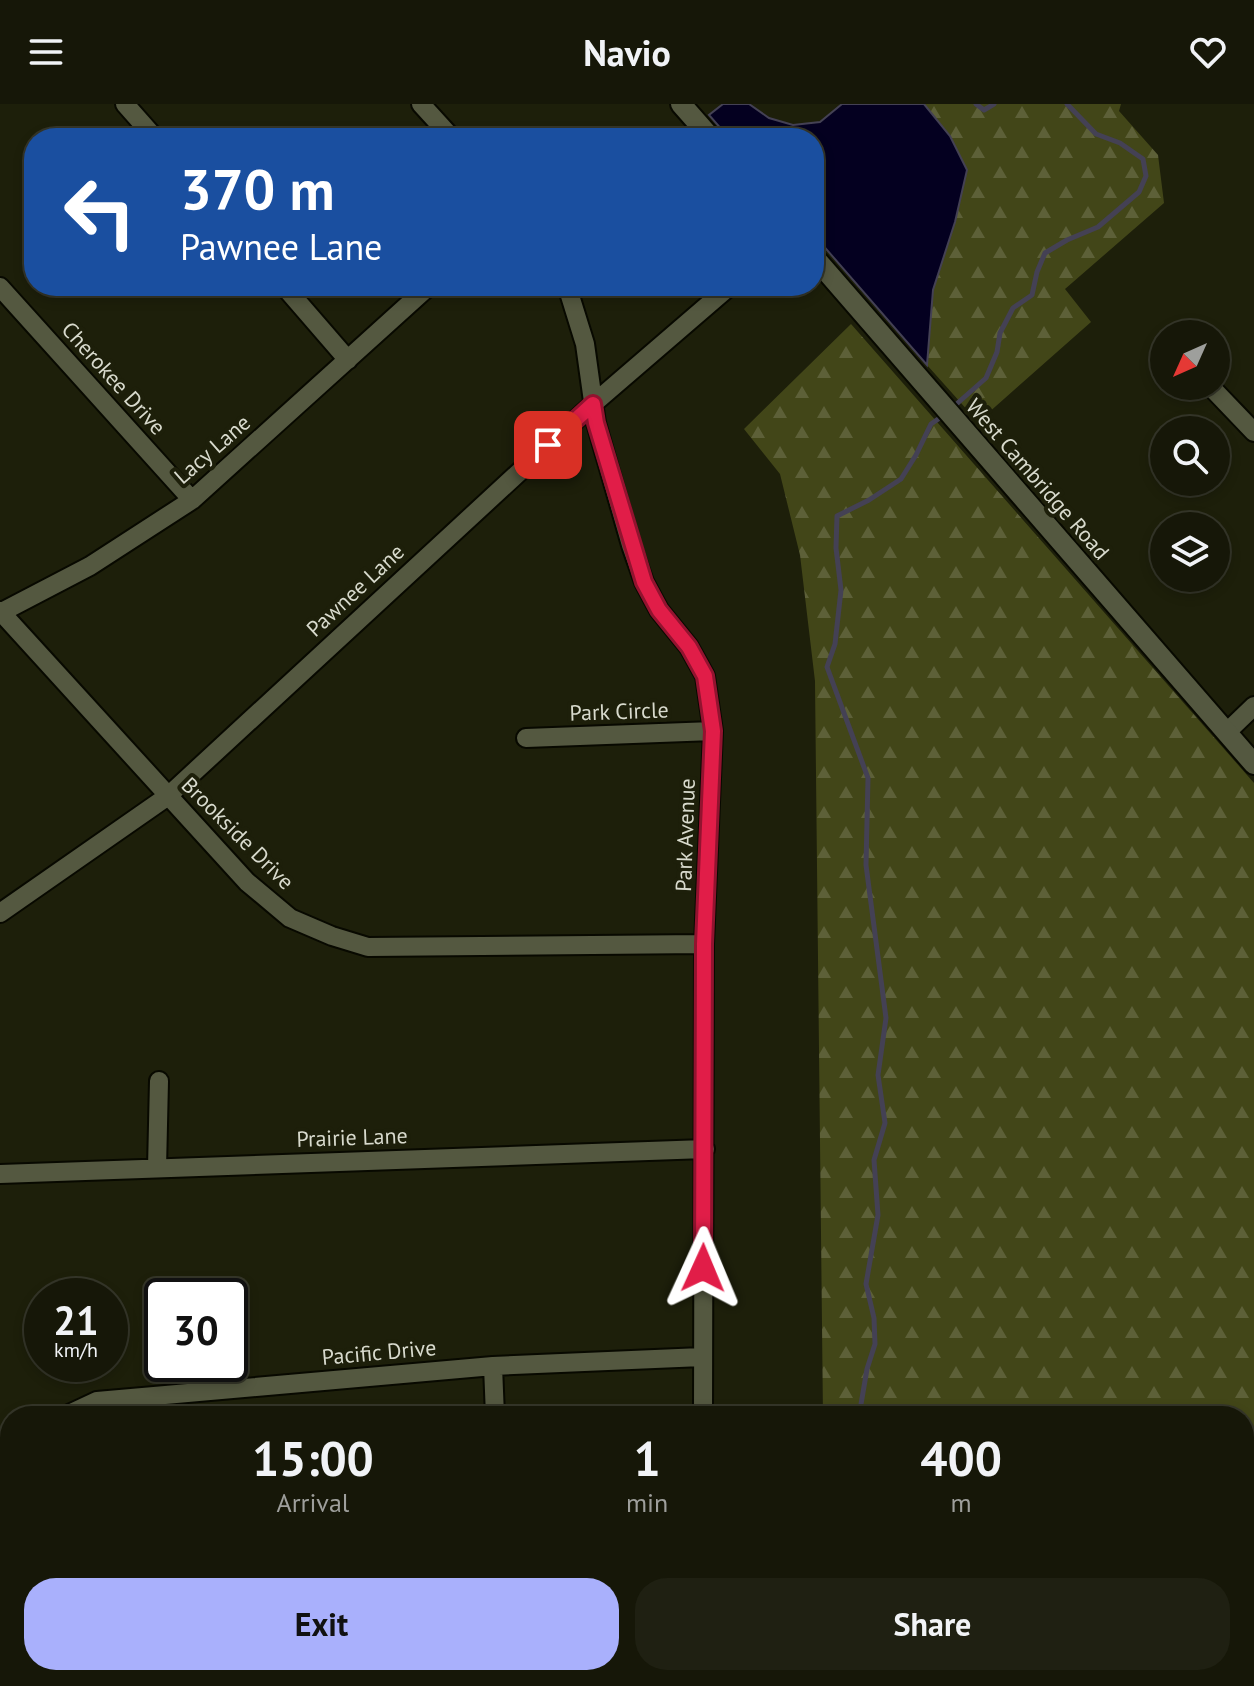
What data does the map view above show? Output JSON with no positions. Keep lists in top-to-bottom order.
{
  "streets": {
    "street": [
      "Cherokee Drive",
      "Lacy Lane",
      "West Cambridge Road",
      "Pawnee Lane",
      "Park Circle",
      "Brookside Drive",
      "Park Avenue",
      "Prairie Lane",
      "Pacific Drive"
    ]
  },
  "crossings": [
    ["Cherokee Drive", "Lacy Lane"],
    ["Lacy Lane", "Brookside Drive"],
    ["Pawnee Lane", "Brookside Drive"],
    ["Pawnee Lane", "Park Avenue"],
    ["Park Circle", "Park Avenue"],
    ["Brookside Drive", "Park Avenue"],
    ["Park Avenue", "Prairie Lane"],
    ["Park Avenue", "Pacific Drive"]
  ],
  "north": "bottom left",
  "page": {
    "header": "Navio",
    "turn": ["370 m", "Pawnee Lane"],
    "speed": "21 km/h",
    "limit": "30",
    "eta": [
      "15:00",
      "Arrival",
      "1",
      "min",
      "400",
      "m"
    ],
    "buttons": ["Exit", "Share"]
  }
}
